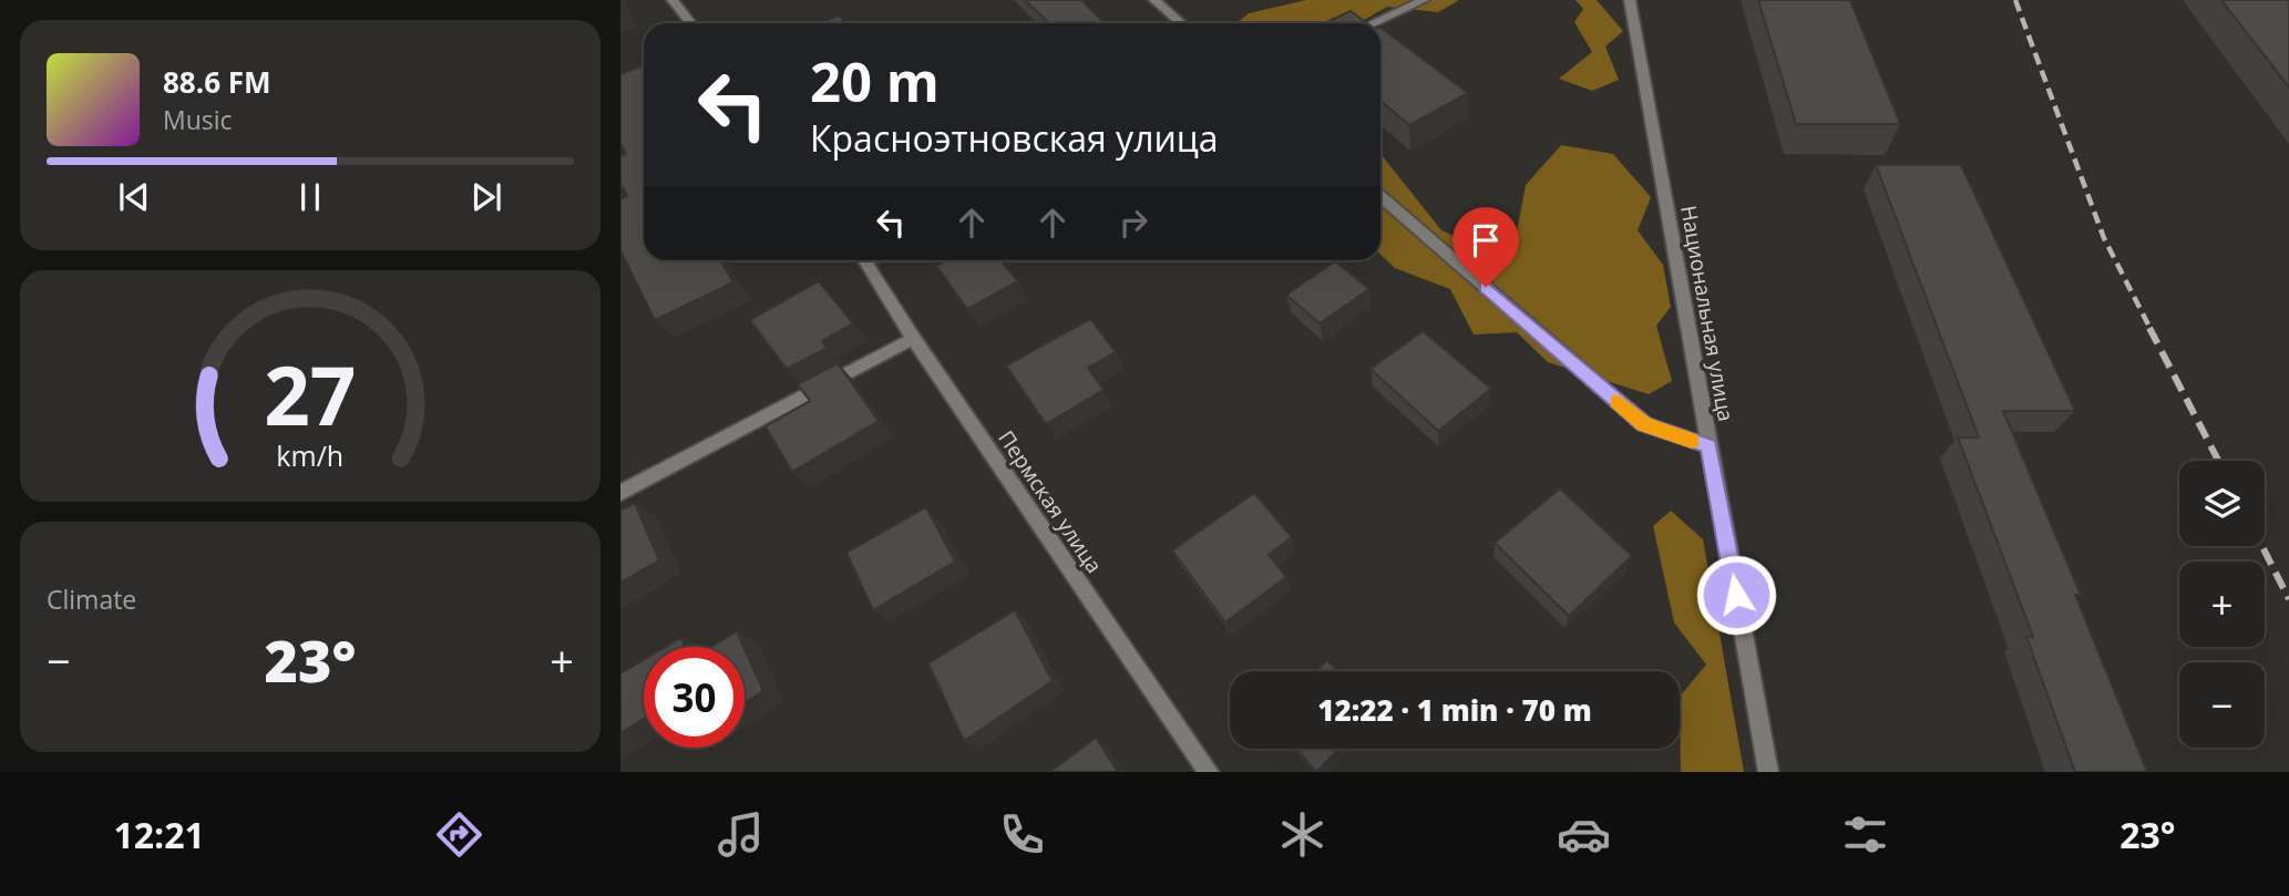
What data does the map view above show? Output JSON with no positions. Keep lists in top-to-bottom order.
{
  "streets": {
    "street": ["Национальная улица", "Пермская улица"]
  },
  "page": {
    "turn": ["20 m", "Красноэтновская улица"],
    "song": ["88.6 FM", "Music"],
    "map_buttons": ["+", "−"],
    "tile": "Climate",
    "heat": ["−", "23°", "+"],
    "limit": "30",
    "trip": "12:22 · 1 min · 70 m",
    "tabs": ["12:21", "23°"],
    "gauge": ["27", "km/h"]
  }
}
